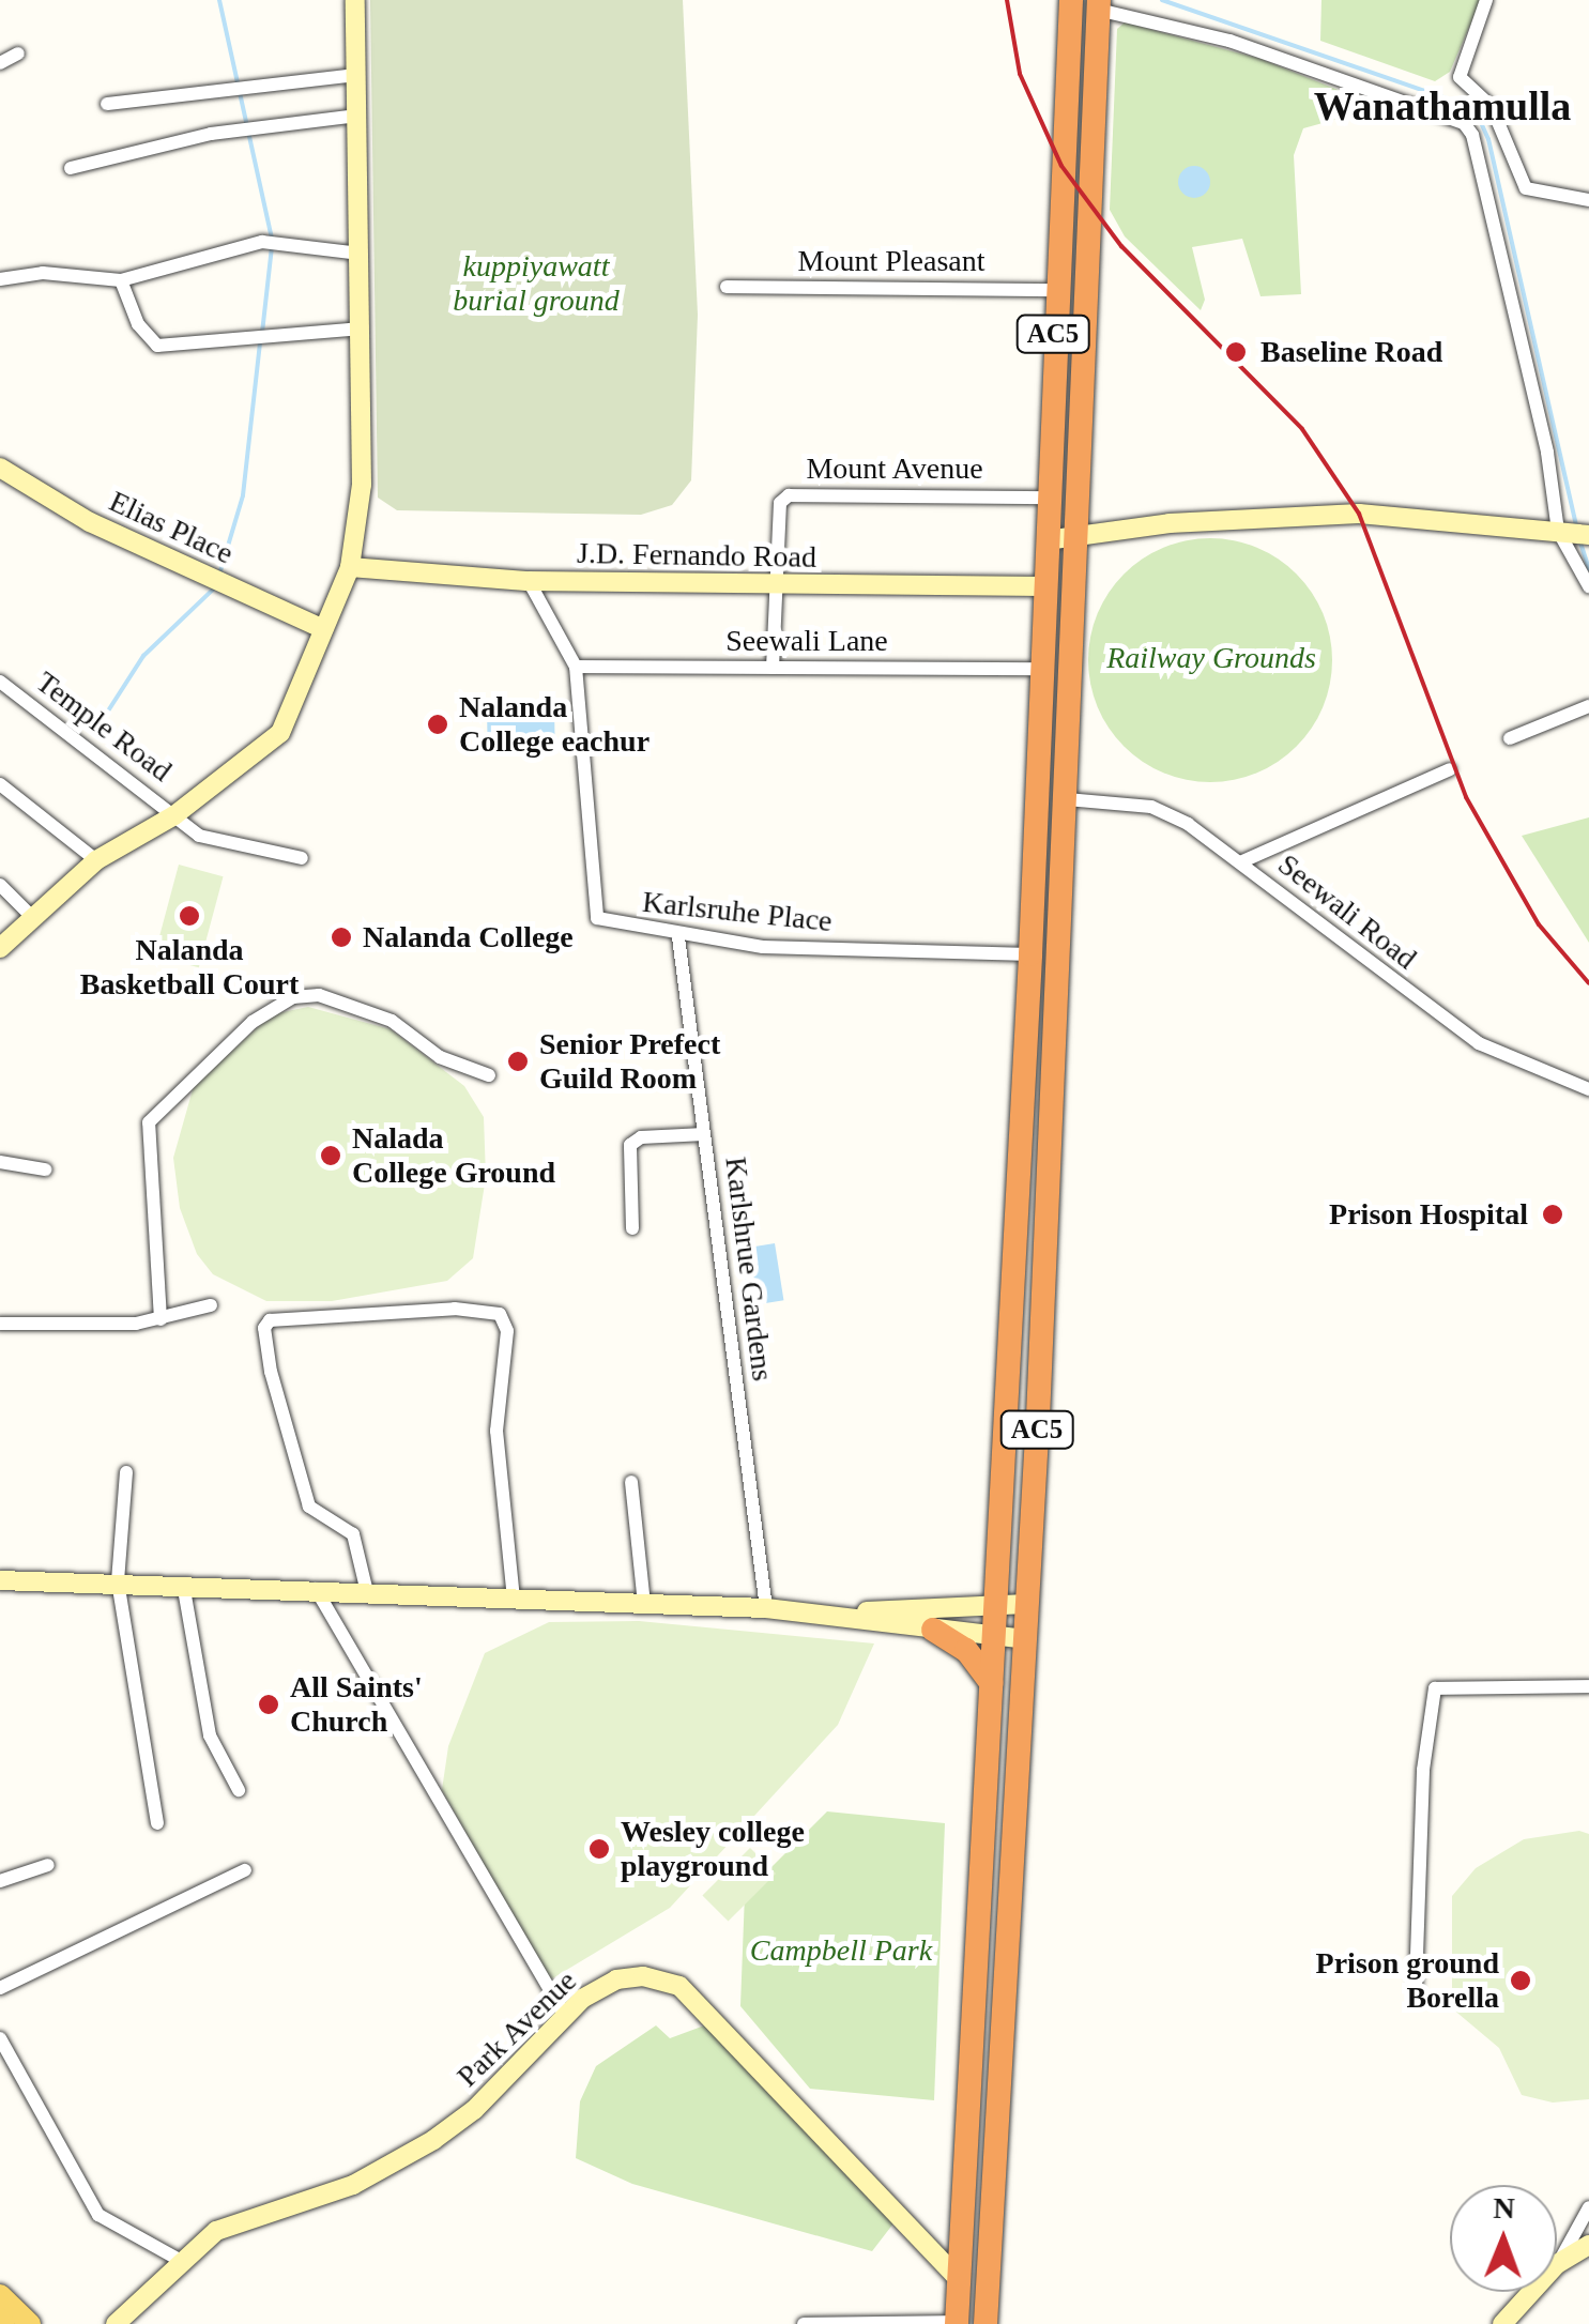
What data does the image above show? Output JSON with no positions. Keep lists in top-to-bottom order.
{
  "streets": {
    "highway": ["AC5"],
    "street": [
      "Mount Pleasant",
      "Mount Avenue",
      "Elias Place",
      "J.D. Fernando Road",
      "Seewali Lane",
      "Temple Road",
      "Karlsruhe Place",
      "Seewali Road",
      "Karlshrue Gardens",
      "Park Avenue"
    ]
  },
  "crossings": [
    ["Mount Pleasant", "AC5"],
    ["AC5", "Mount Avenue"],
    ["AC5", "J.D. Fernando Road"],
    ["AC5", "Seewali Lane"],
    ["AC5", "Karlsruhe Place"],
    ["AC5", "Seewali Road"],
    ["AC5", "Park Avenue"],
    ["Mount Avenue", "J.D. Fernando Road"],
    ["Mount Avenue", "Seewali Lane"],
    ["J.D. Fernando Road", "Karlsruhe Place"],
    ["Seewali Lane", "Karlsruhe Place"],
    ["Karlsruhe Place", "Karlshrue Gardens"]
  ],
  "districts": ["Wanathamulla"],
  "parks": ["kuppiyawatt burial ground", "Railway Grounds", "Campbell Park"],
  "places": [
    "Baseline Road",
    "Nalanda College eachur",
    "Nalanda Basketball Court",
    "Nalanda College",
    "Senior Prefect Guild Room",
    "Nalada College Ground",
    "Prison Hospital",
    "All Saints' Church",
    "Wesley college playground",
    "Prison ground Borella"
  ],
  "north": "top"
}
